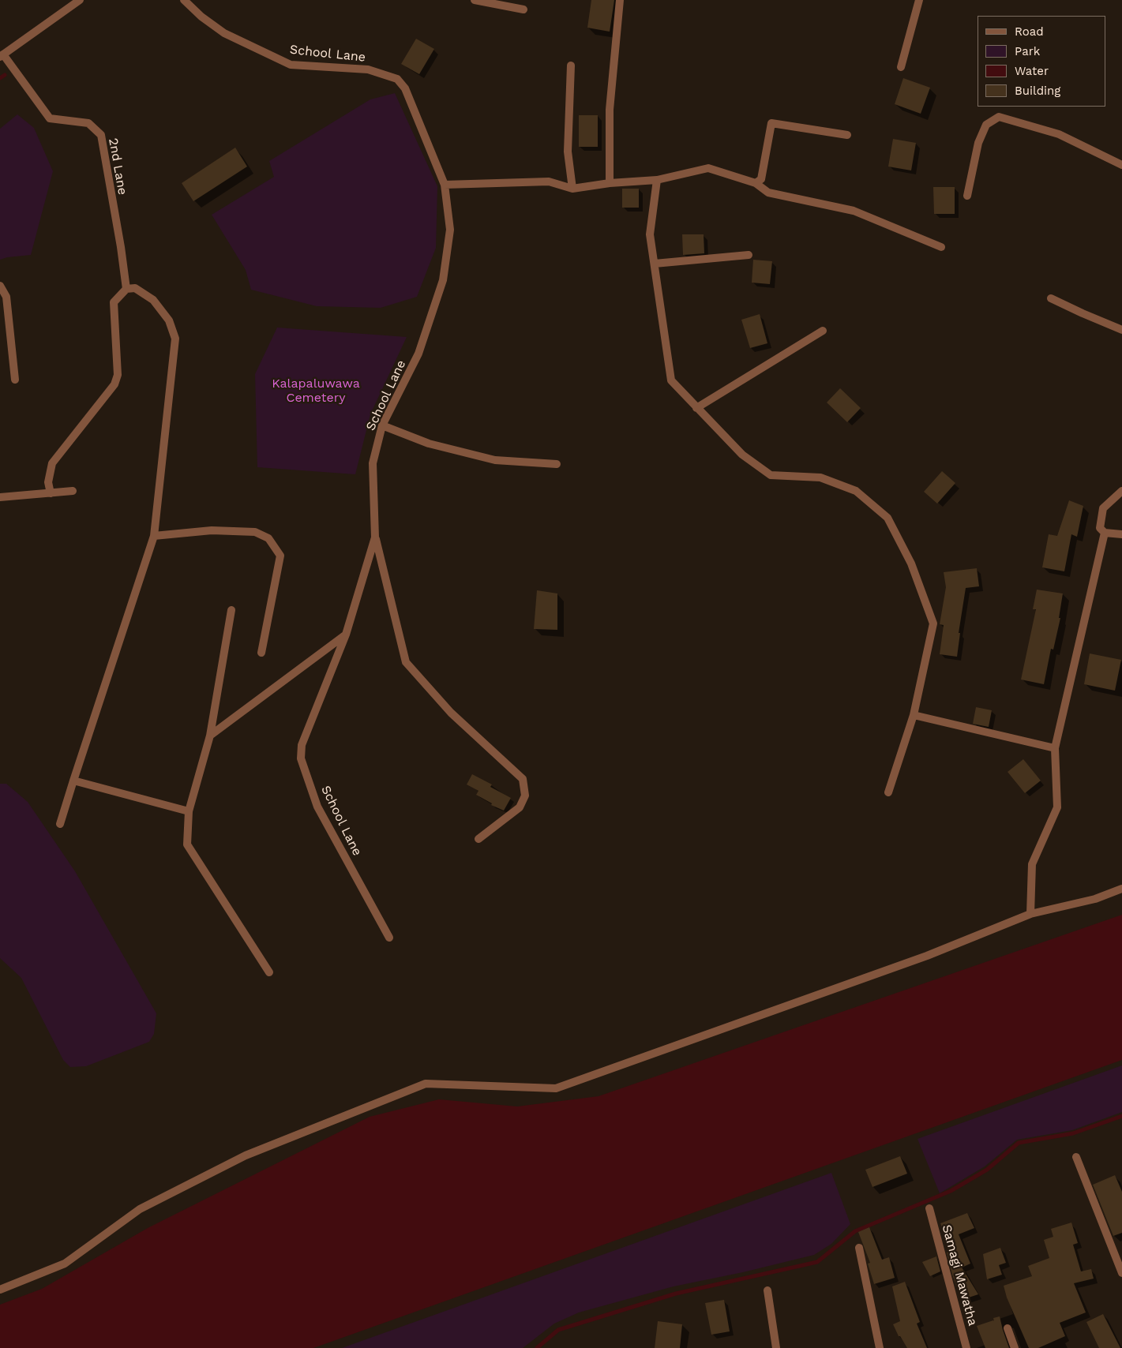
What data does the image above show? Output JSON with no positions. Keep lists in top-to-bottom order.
{
  "streets": {
    "street": ["School Lane", "2nd Lane", "Samagi Mawatha"]
  },
  "parks": ["Kalapaluwawa Cemetery"],
  "legend": [
    "Road",
    "Park",
    "Water",
    "Building"
  ]
}
